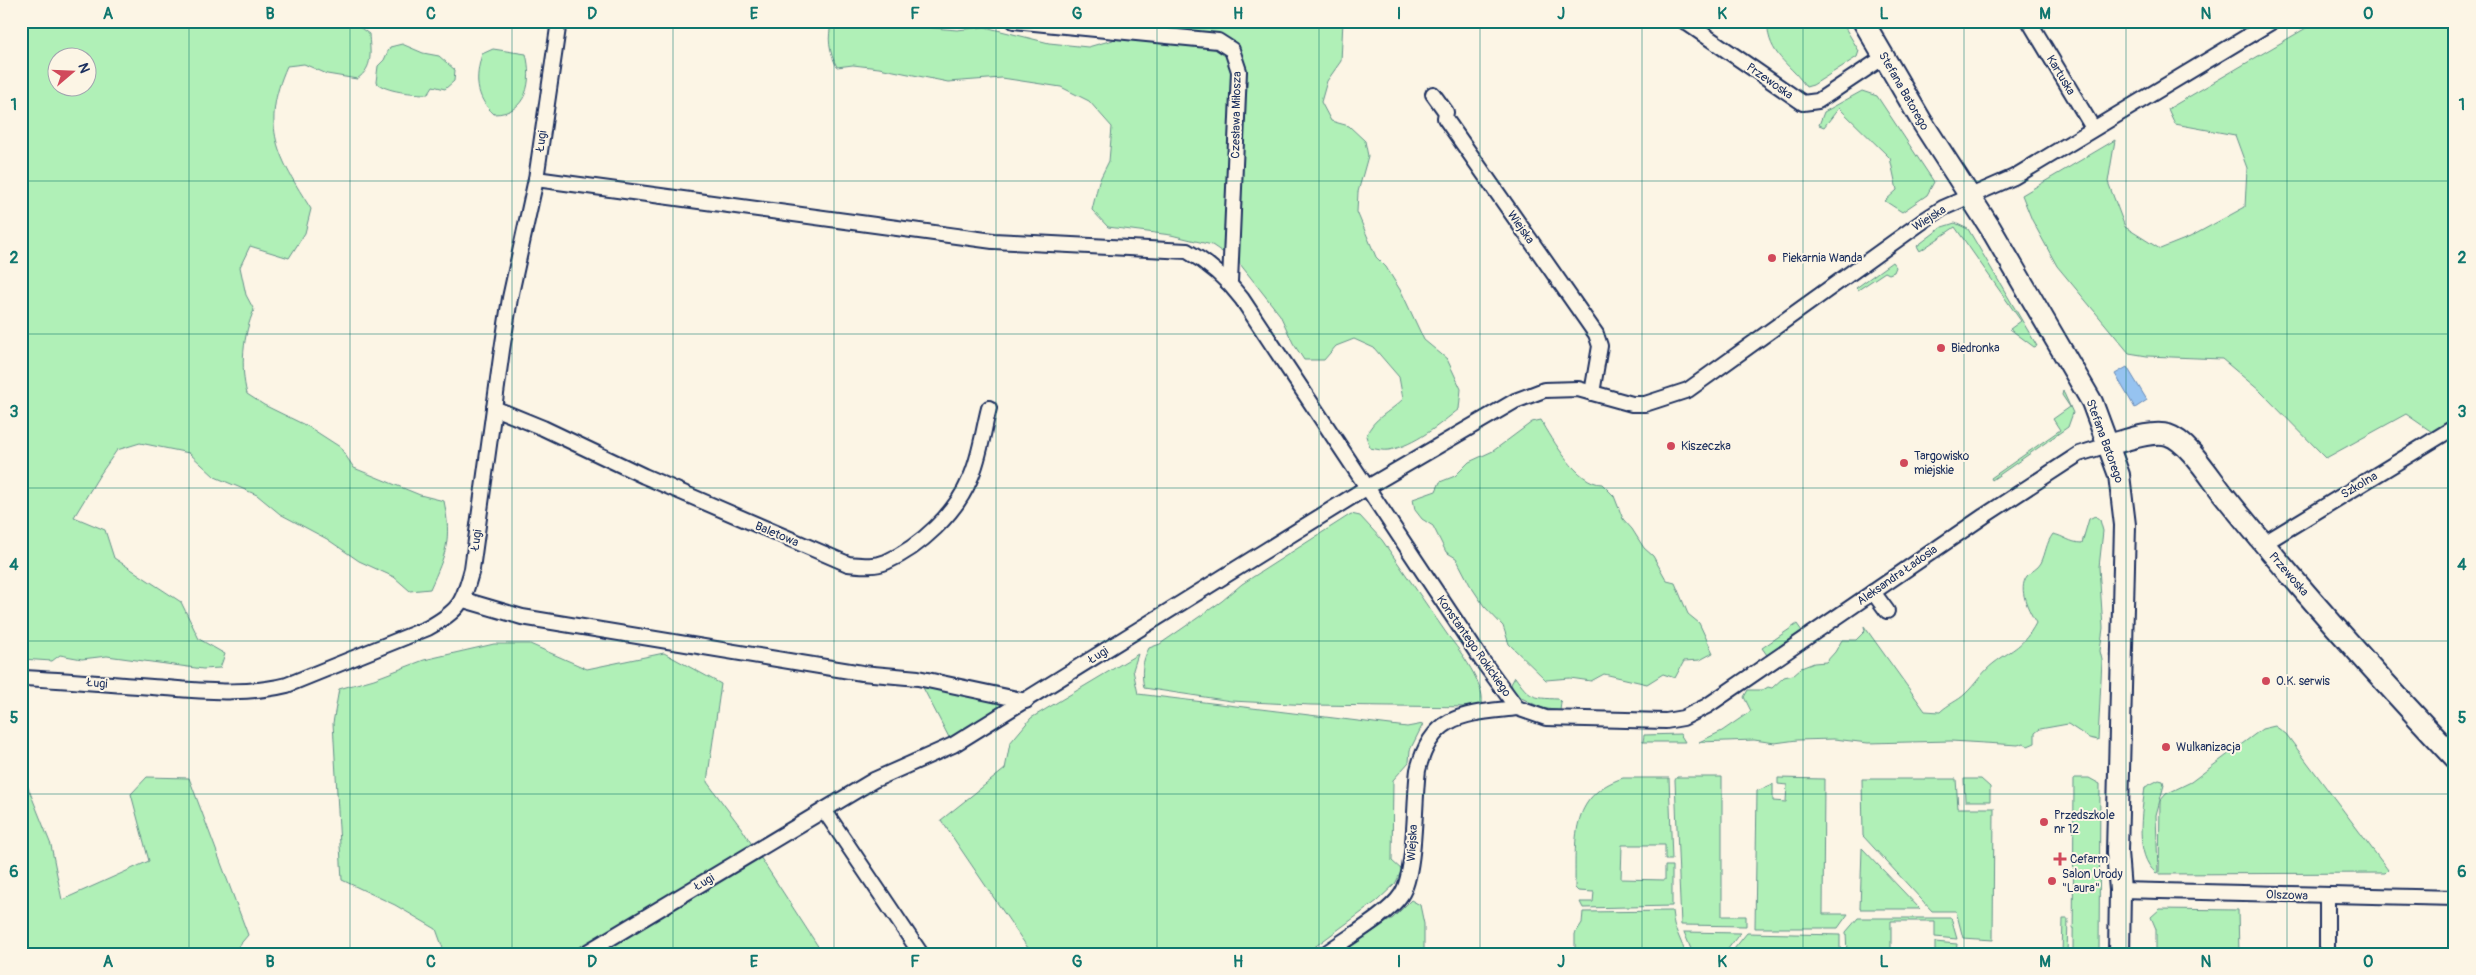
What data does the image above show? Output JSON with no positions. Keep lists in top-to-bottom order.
{
  "streets": {
    "street": [
      "Kartuska",
      "Przewoska",
      "Stefana Batorego",
      "Czesława Miłosza",
      "Ługi",
      "Wiejska",
      "Szkolna",
      "Baletowa",
      "Aleksandra Ładosia",
      "Konstantego Rokickiego",
      "Olszowa"
    ]
  },
  "crossings": [
    ["Kartuska", "Wiejska"],
    ["Przewoska", "Stefana Batorego"],
    ["Przewoska", "Szkolna"],
    ["Przewoska", "Aleksandra Ładosia"],
    ["Stefana Batorego", "Wiejska"],
    ["Stefana Batorego", "Aleksandra Ładosia"],
    ["Stefana Batorego", "Olszowa"],
    ["Czesława Miłosza", "Konstantego Rokickiego"],
    ["Ługi", "Wiejska"],
    ["Ługi", "Baletowa"],
    ["Ługi", "Konstantego Rokickiego"],
    ["Wiejska", "Konstantego Rokickiego"],
    ["Aleksandra Ładosia", "Konstantego Rokickiego"]
  ],
  "places": {
    "other": [
      "Piekarnia Wanda",
      "Biedronka",
      "Kiszeczka",
      "Targowisko miejskie",
      "O.K. serwis",
      "Wulkanizacja",
      "Przedszkole nr 12",
      "Salon Urody \"Laura\""
    ],
    "health": ["Cefarm"]
  },
  "north": "right",
  "grid": {
    "columns": [
      "A",
      "B",
      "C",
      "D",
      "E",
      "F",
      "G",
      "H",
      "I",
      "J",
      "K",
      "L",
      "M",
      "N",
      "O"
    ],
    "rows": [
      "1",
      "2",
      "3",
      "4",
      "5",
      "6"
    ]
  }
}
